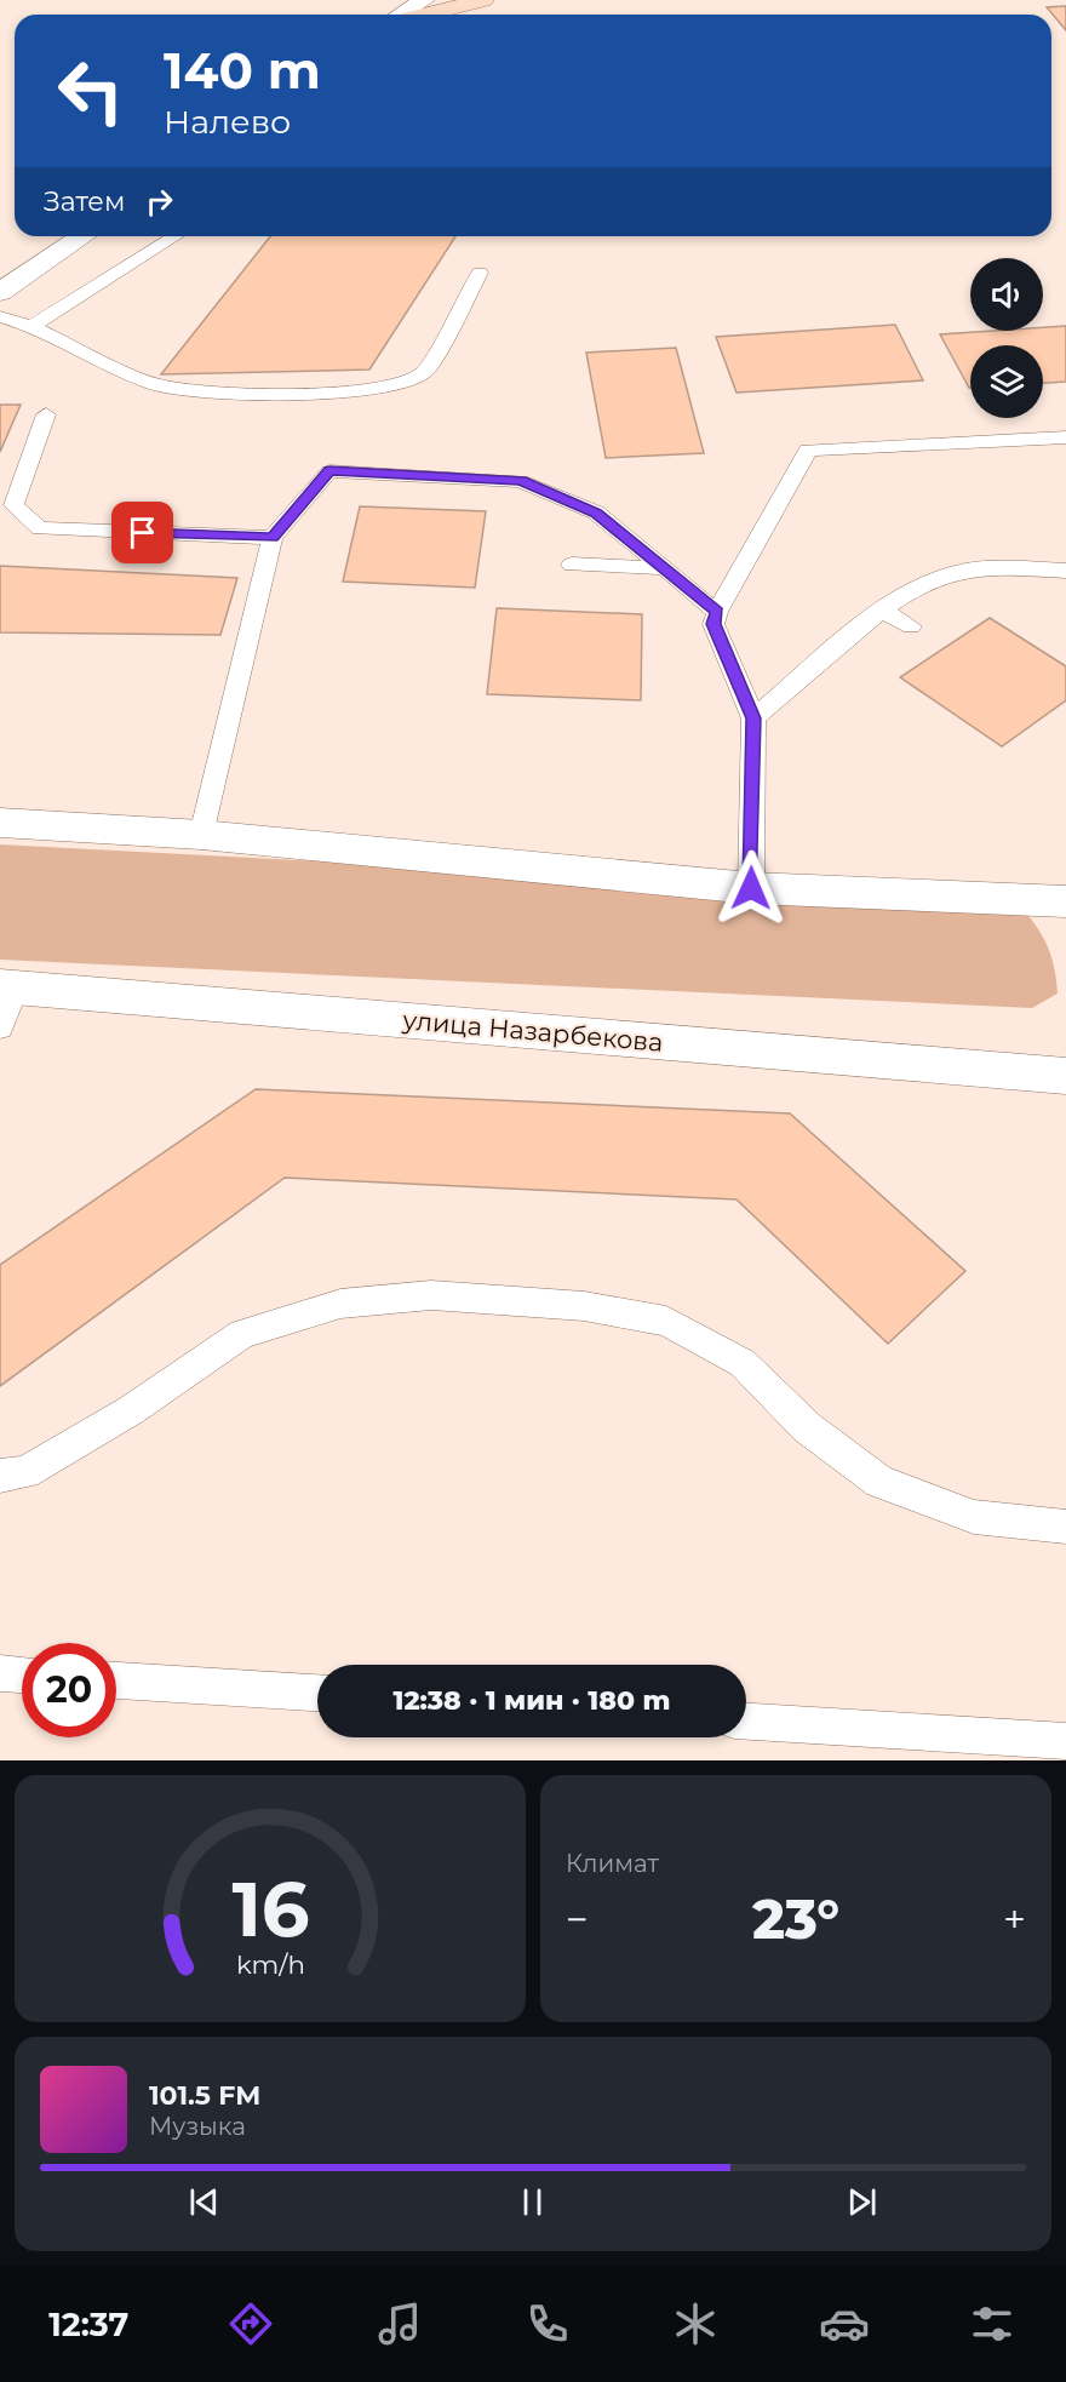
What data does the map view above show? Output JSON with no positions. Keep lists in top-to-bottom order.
{
  "streets": {
    "street": ["улица Назарбекова"]
  },
  "page": {
    "turn": ["140 m", "Налево"],
    "then": "Затем",
    "limit": "20",
    "trip": "12:38 · 1 мин · 180 m",
    "tile": "Климат",
    "heat": ["−", "23°", "+"],
    "song": ["101.5 FM", "Музыка"],
    "tabs": "12:37",
    "gauge": ["16", "km/h"]
  }
}
